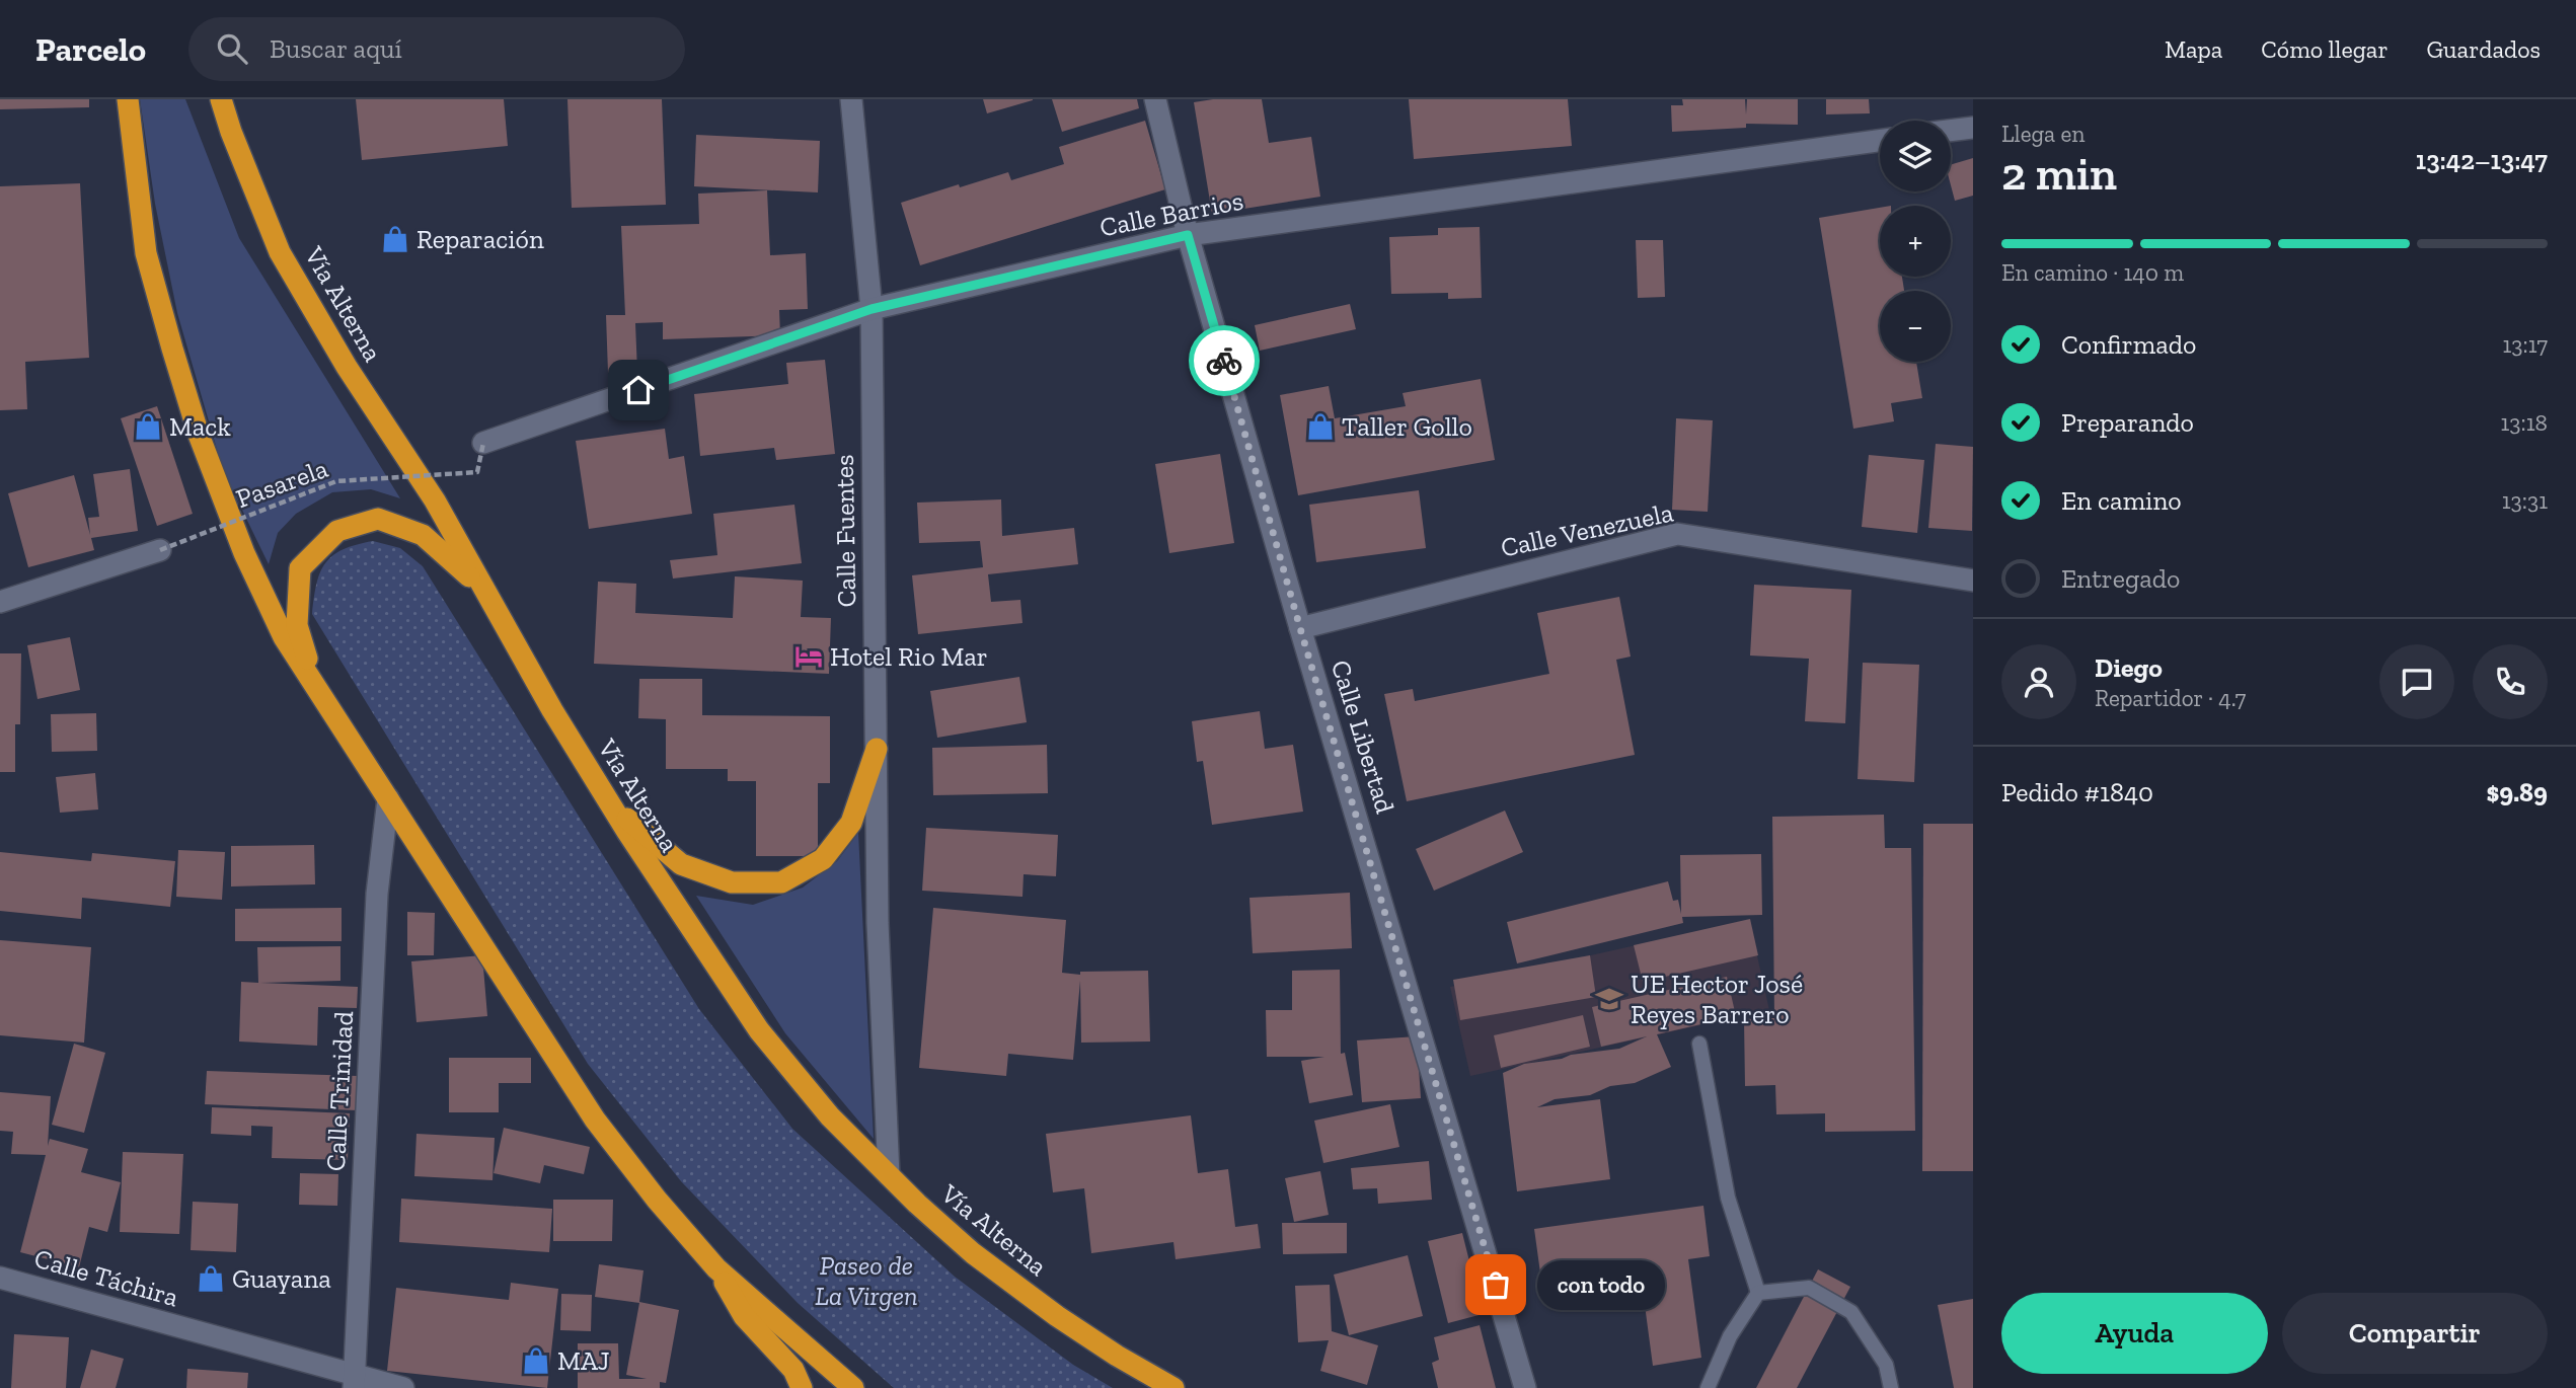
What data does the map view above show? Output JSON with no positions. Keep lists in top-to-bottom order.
{
  "streets": {
    "highway": ["Vía Alterna"],
    "street": [
      "Calle Barrios",
      "Calle Venezuela",
      "Calle Fuentes",
      "Calle Libertad",
      "Calle Trinidad",
      "Calle Táchira"
    ],
    "path": ["Pasarela"]
  },
  "crossings": [
    ["Calle Barrios", "Pasarela"],
    ["Calle Barrios", "Calle Fuentes"],
    ["Calle Barrios", "Calle Libertad"],
    ["Vía Alterna", "Calle Fuentes"],
    ["Calle Venezuela", "Calle Libertad"],
    ["Calle Trinidad", "Calle Táchira"]
  ],
  "parks": ["Paseo de La Virgen"],
  "places": {
    "shop": [
      "Reparación",
      "Mack",
      "Taller Gollo",
      "Guayana",
      "MAJ"
    ],
    "hotel": ["Hotel Rio Mar"],
    "school or university": ["UE Hector José Reyes Barrero"],
    "other": ["con todo"]
  },
  "page": {
    "header": "Parcelo",
    "search": "Buscar aquí",
    "nav": ["Mapa", "Cómo llegar", "Guardados"],
    "heading": ["2 min", "Llega en", "13:42–13:47"],
    "panel": [
      "Diego",
      "Repartidor · 4.7",
      "Pedido #1840",
      "$9.89"
    ],
    "map_buttons": ["+", "−"],
    "bar": "En camino · 140 m",
    "list": [
      ["Confirmado", "13:17"],
      ["Preparando", "13:18"],
      ["En camino", "13:31"],
      "Entregado"
    ],
    "bubble": "con todo",
    "buttons": ["Ayuda", "Compartir"]
  }
}
